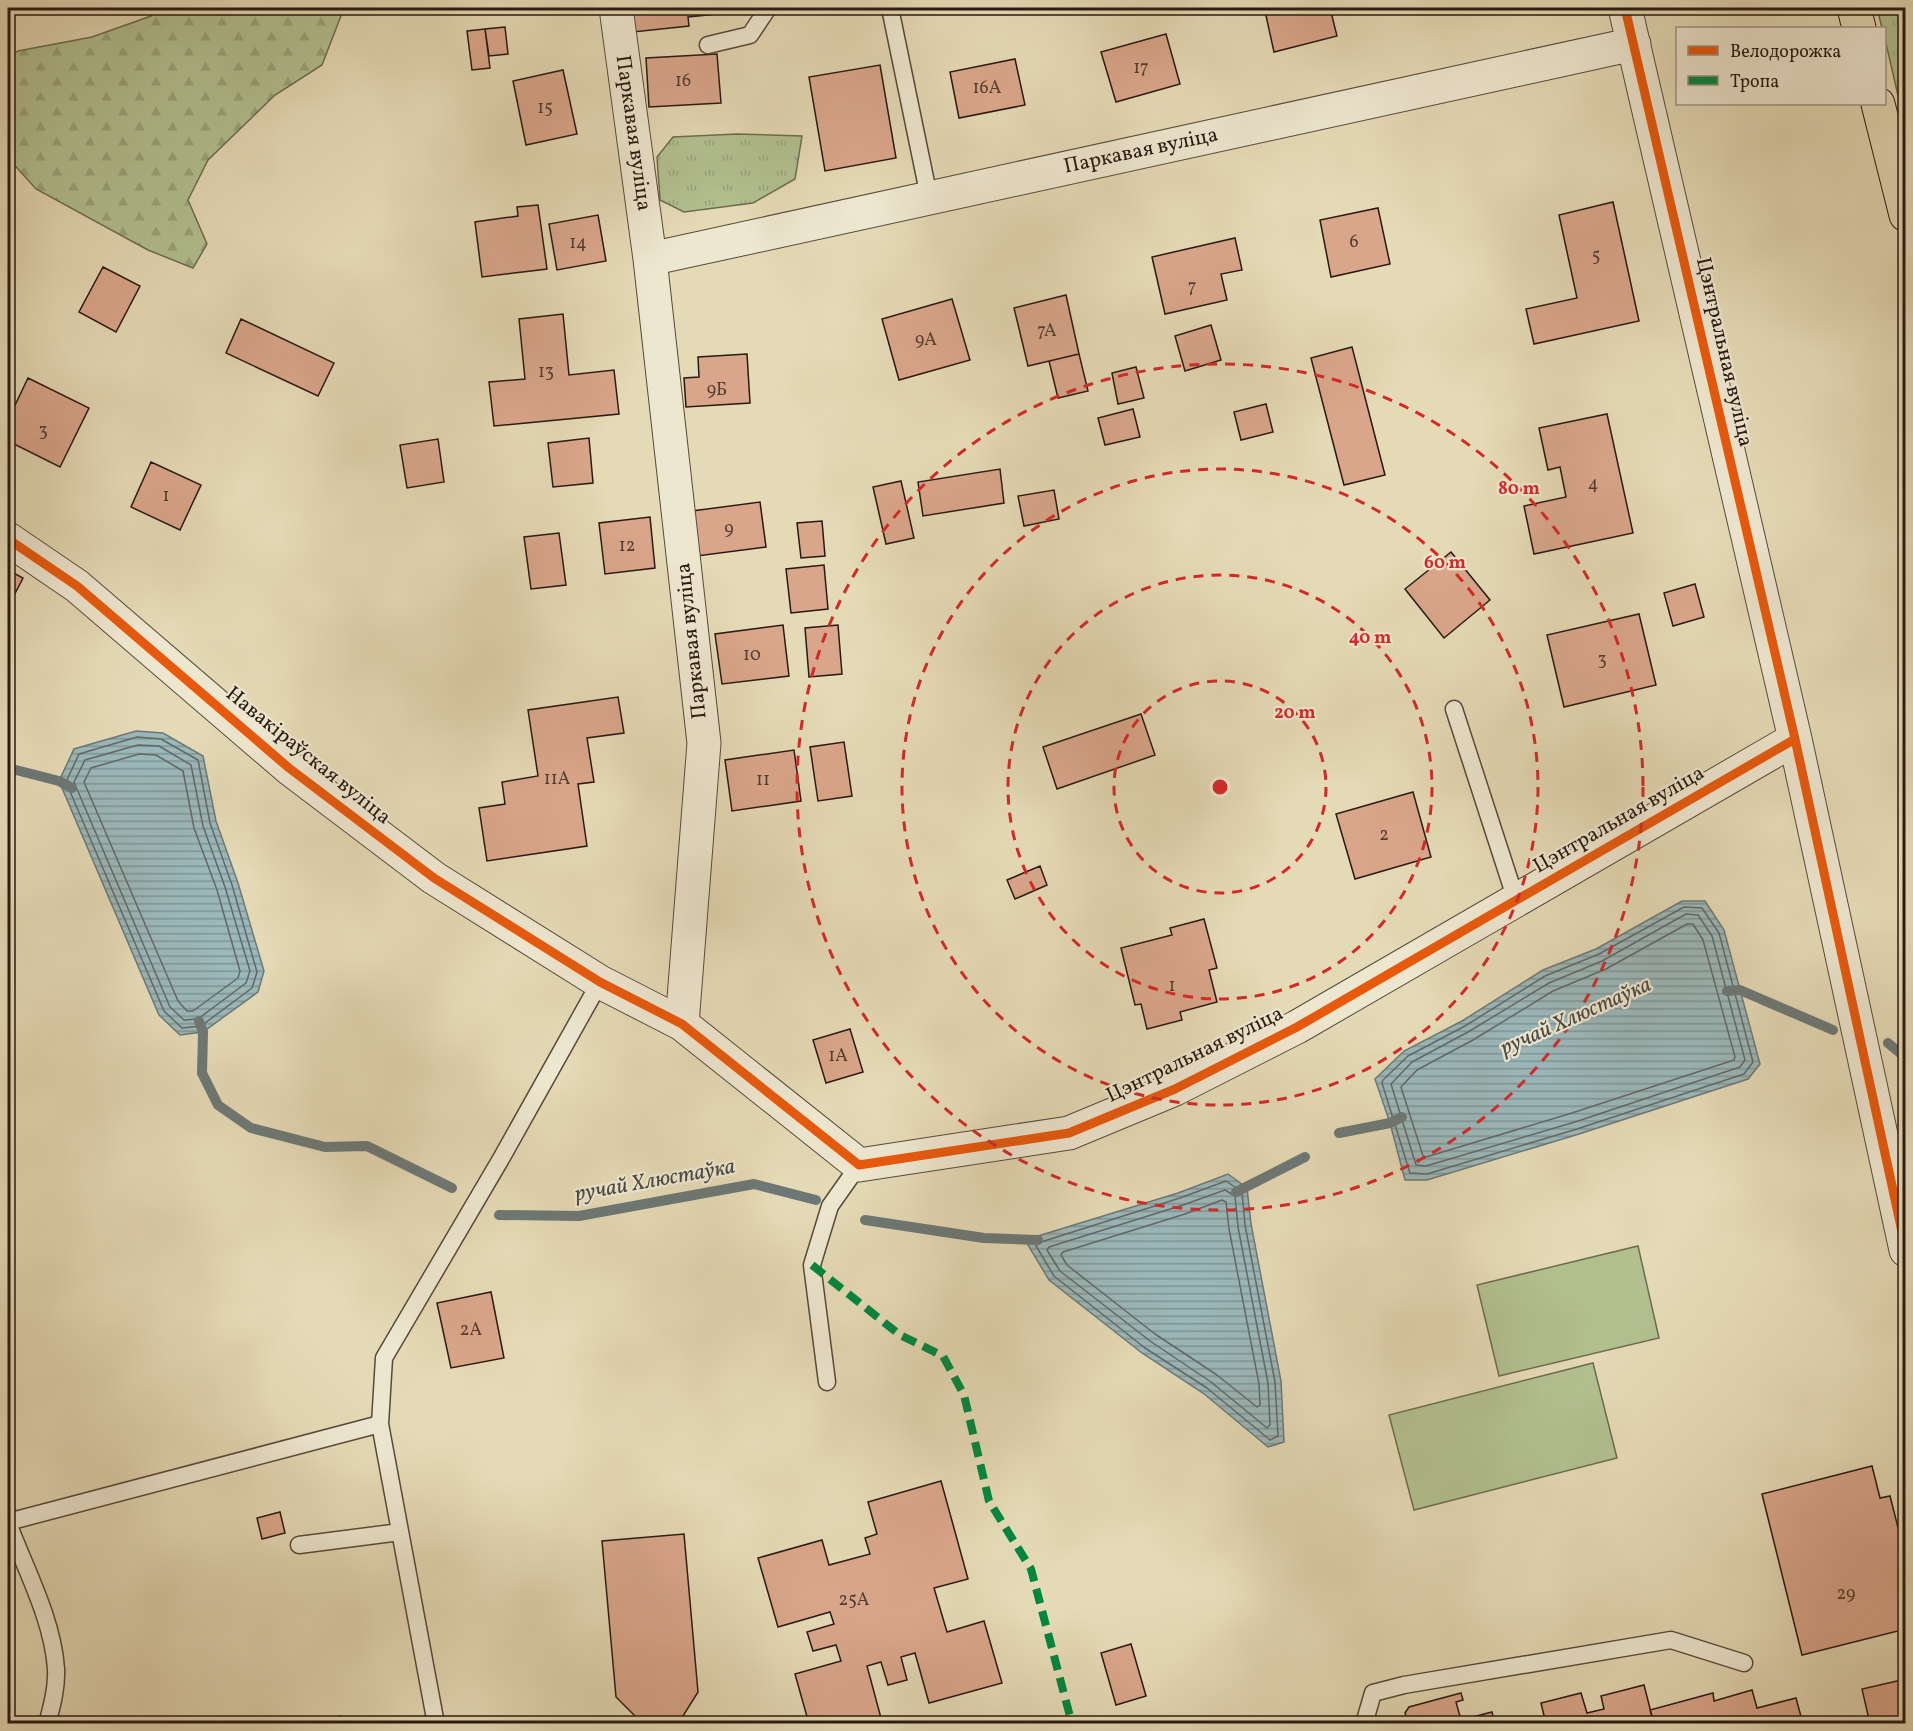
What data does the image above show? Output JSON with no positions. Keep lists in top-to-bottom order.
{
  "streets": {
    "street": ["Паркавая вуліца", "Цэнтральная вуліца", "Навакіраўская вуліца"]
  },
  "crossings": [
    ["Паркавая вуліца", "Цэнтральная вуліца"]
  ],
  "water": ["ручай Хлюстаўка"],
  "house_numbers": [
    "17",
    "16",
    "16А",
    "15",
    "6",
    "14",
    "5",
    "7",
    "7А",
    "9А",
    "13",
    "9Б",
    "3",
    "4",
    "1",
    "9",
    "12",
    "10",
    "3",
    "11А",
    "11",
    "2",
    "1",
    "1А",
    "2А",
    "29",
    "25А"
  ],
  "legend": ["Велодорожка", "Тропа"],
  "rings": [
    "80 m",
    "60 m",
    "40 m",
    "20 m"
  ]
}
